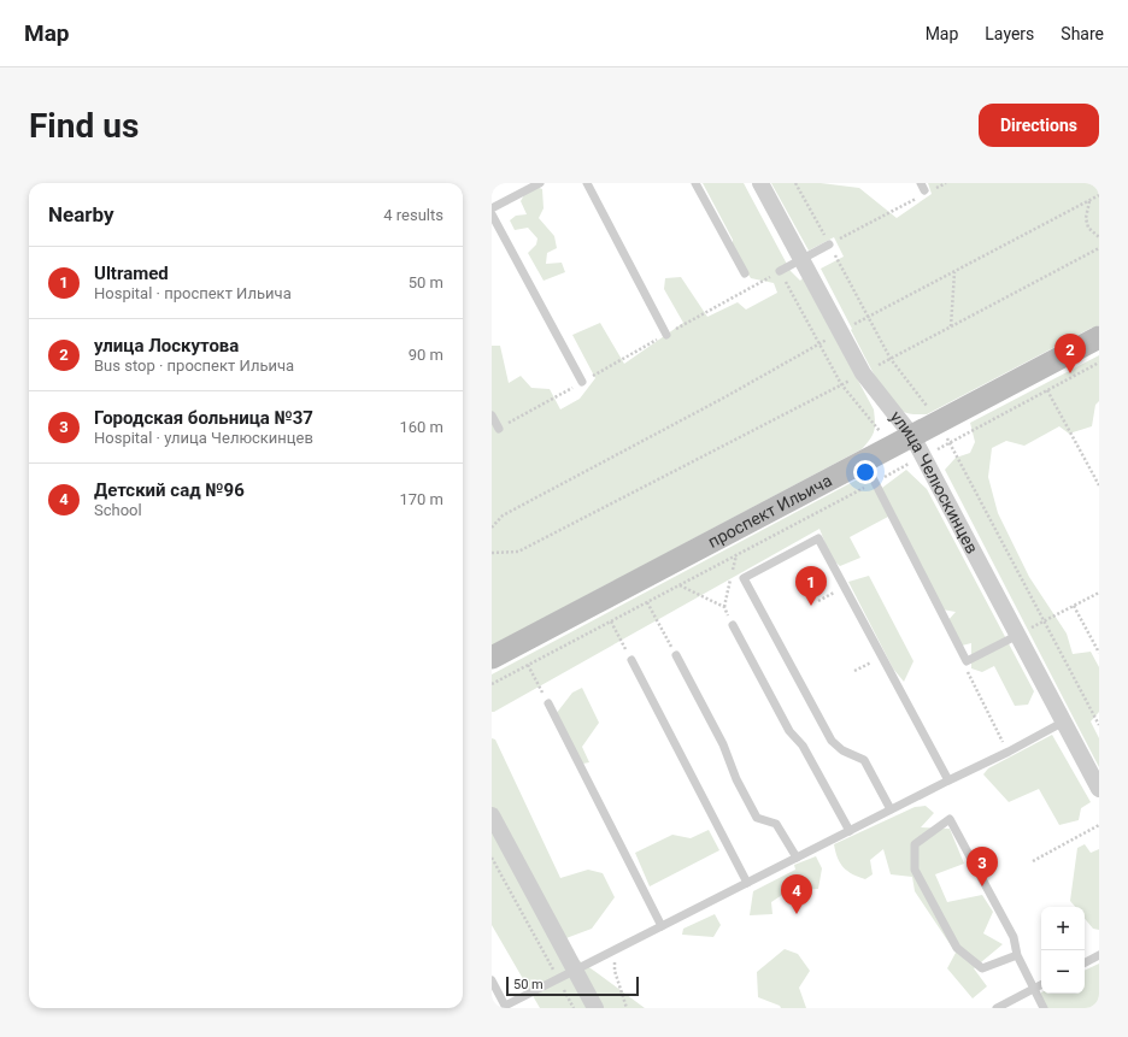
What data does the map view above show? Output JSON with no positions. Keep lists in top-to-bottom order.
{
  "streets": {
    "street": ["улица Челюскинцев", "проспект Ильича"]
  },
  "crossings": [
    ["улица Челюскинцев", "проспект Ильича"]
  ],
  "scale_bar": "50 m",
  "page": {
    "header": "Map",
    "nav": ["Map", "Layers", "Share"],
    "buttons": "Directions",
    "title": "Find us",
    "heading": ["Nearby", "4 results"],
    "list": [
      {
        "mark": "1",
        "name": "Ultramed",
        "note": "Hospital · проспект Ильича",
        "value": "50 m"
      },
      {
        "mark": "2",
        "name": "улица Лоскутова",
        "note": "Bus stop · проспект Ильича",
        "value": "90 m"
      },
      {
        "mark": "3",
        "name": "Городская больница №37",
        "note": "Hospital · улица Челюскинцев",
        "value": "160 m"
      },
      {
        "mark": "4",
        "name": "Детский сад №96",
        "note": "School",
        "value": "170 m"
      }
    ],
    "pins": [
      "2",
      "1",
      "3",
      "4"
    ],
    "map_buttons": ["+", "−"],
    "scale": "50 m"
  }
}
